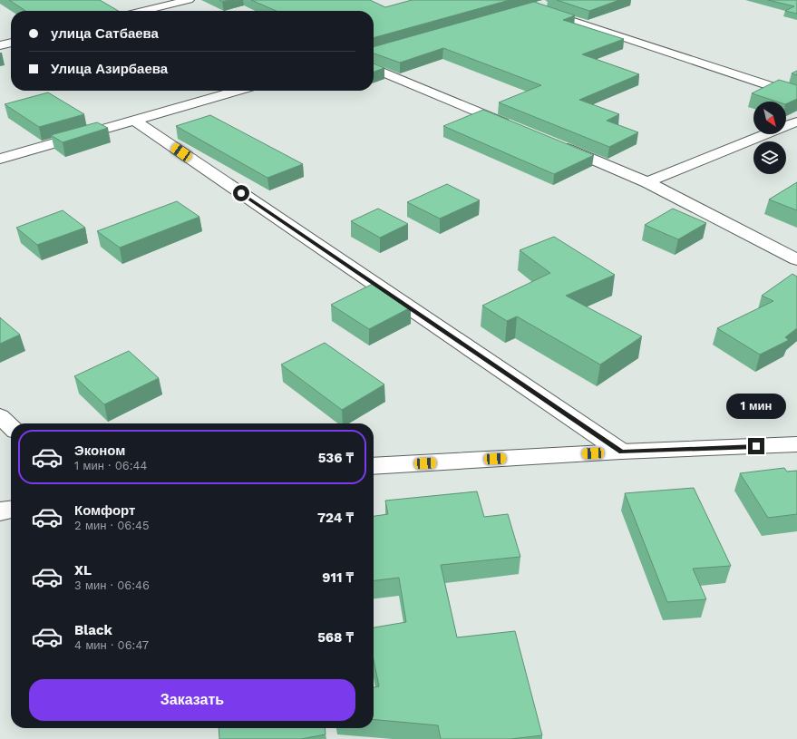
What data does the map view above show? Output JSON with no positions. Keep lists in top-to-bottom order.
{
  "north": "bottom right",
  "page": {
    "banner": ["улица Сатбаева", "Улица Азирбаева"],
    "bubble": "1 мин",
    "list": [
      {
        "name": "Эконом",
        "note": "1 мин · 06:44",
        "value": "536 ₸"
      },
      {
        "name": "Комфорт",
        "note": "2 мин · 06:45",
        "value": "724 ₸"
      },
      {
        "name": "XL",
        "note": "3 мин · 06:46",
        "value": "911 ₸"
      },
      {
        "name": "Black",
        "note": "4 мин · 06:47",
        "value": "568 ₸"
      }
    ],
    "buttons": "Заказать"
  }
}
